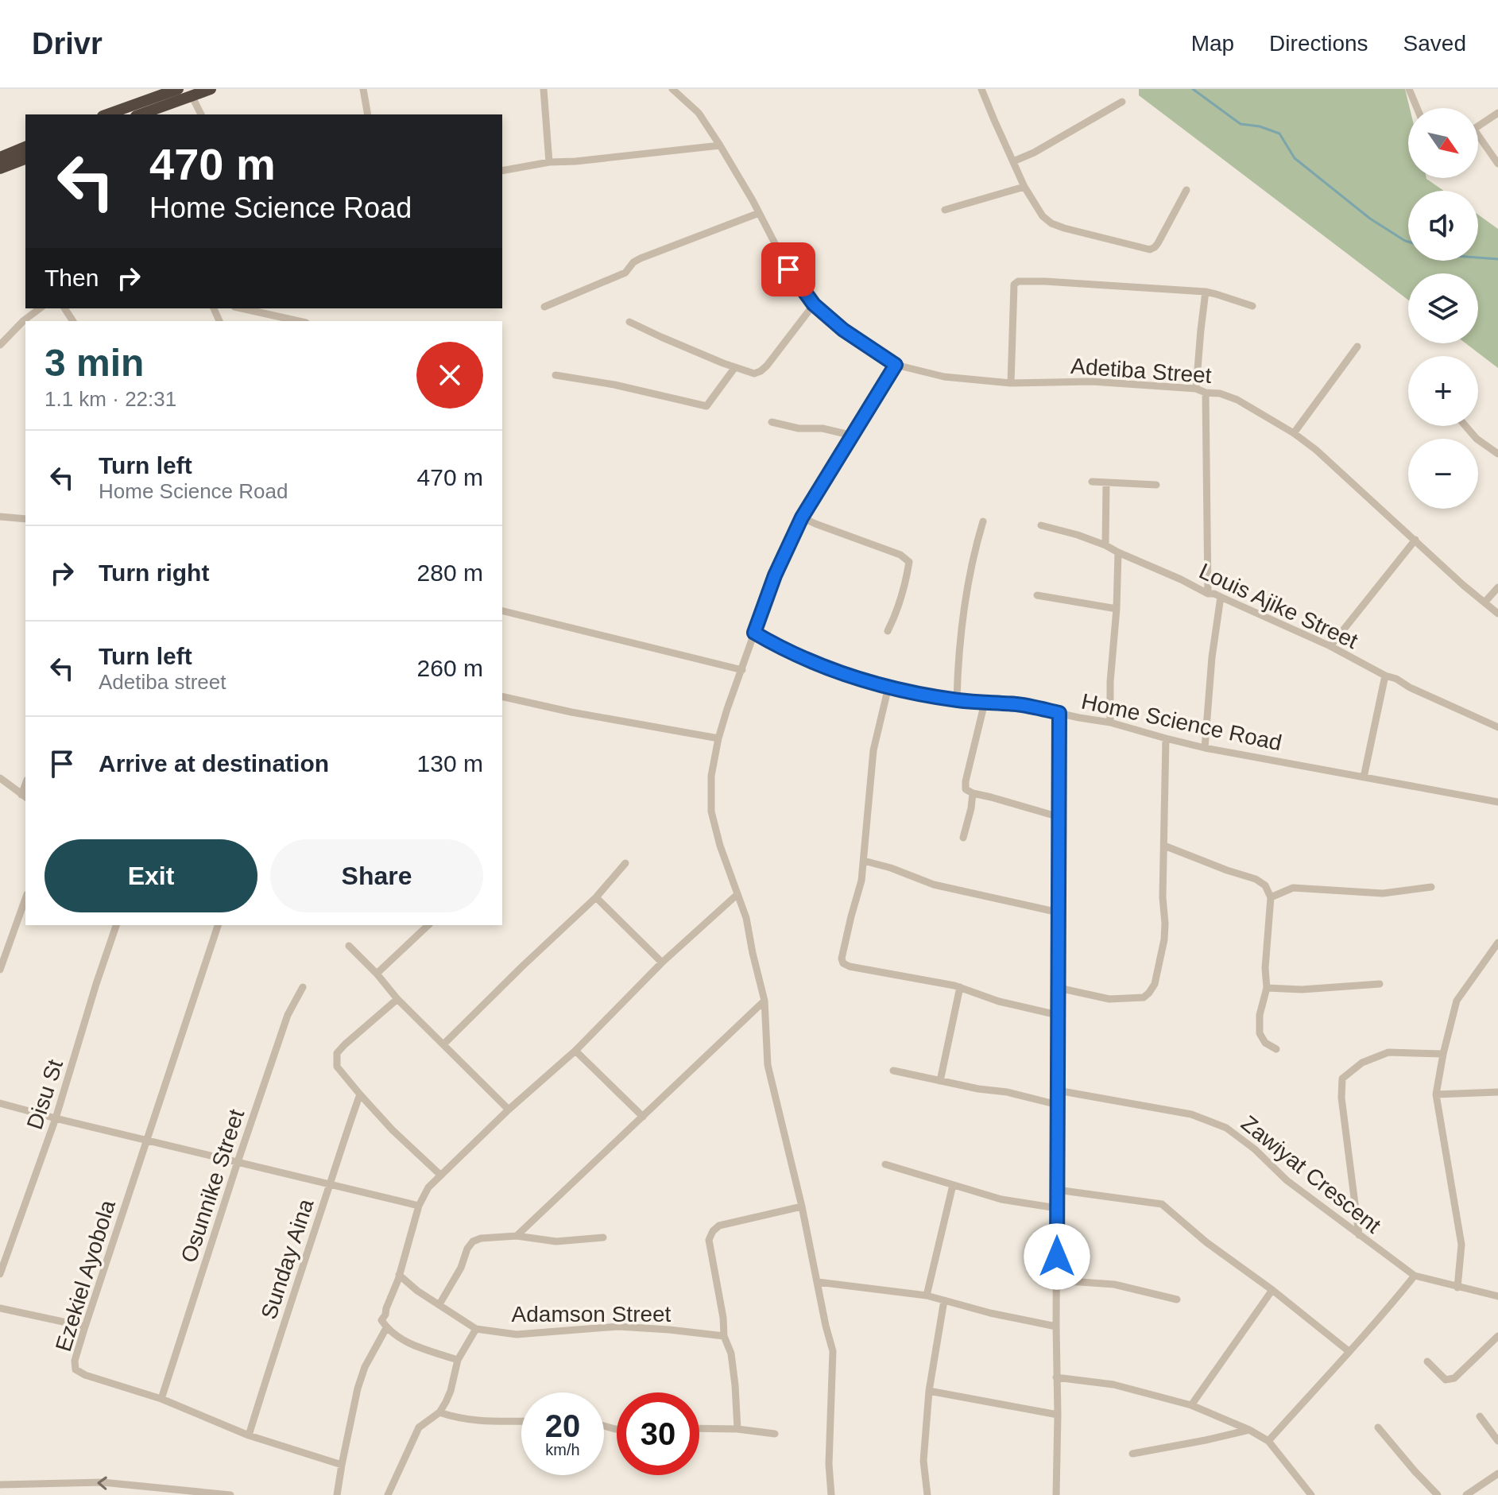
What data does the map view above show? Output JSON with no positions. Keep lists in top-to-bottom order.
{
  "streets": {
    "street": [
      "Adetiba Street",
      "Louis Ajike Street",
      "Home Science Road",
      "Disu St",
      "Zawiyat Crescent",
      "Osunnike Street",
      "Sunday Aina",
      "Ezekiel Ayobola",
      "Adamson Street"
    ]
  },
  "crossings": [
    ["Osunnike Street", "Ezekiel Ayobola"],
    ["Sunday Aina", "Ezekiel Ayobola"]
  ],
  "north": "bottom right",
  "page": {
    "header": "Drivr",
    "nav": ["Map", "Directions", "Saved"],
    "map_buttons": ["+", "−"],
    "turn": ["470 m", "Home Science Road"],
    "then": "Then",
    "heading": ["3 min", "1.1 km · 22:31"],
    "list": [
      {
        "name": "Turn left",
        "note": "Home Science Road",
        "value": "470 m"
      },
      {
        "name": "Turn right",
        "value": "280 m"
      },
      {
        "name": "Turn left",
        "note": "Adetiba street",
        "value": "260 m"
      },
      {
        "name": "Arrive at destination",
        "value": "130 m"
      }
    ],
    "buttons": ["Exit", "Share"],
    "speed": "20 km/h",
    "limit": "30"
  }
}
